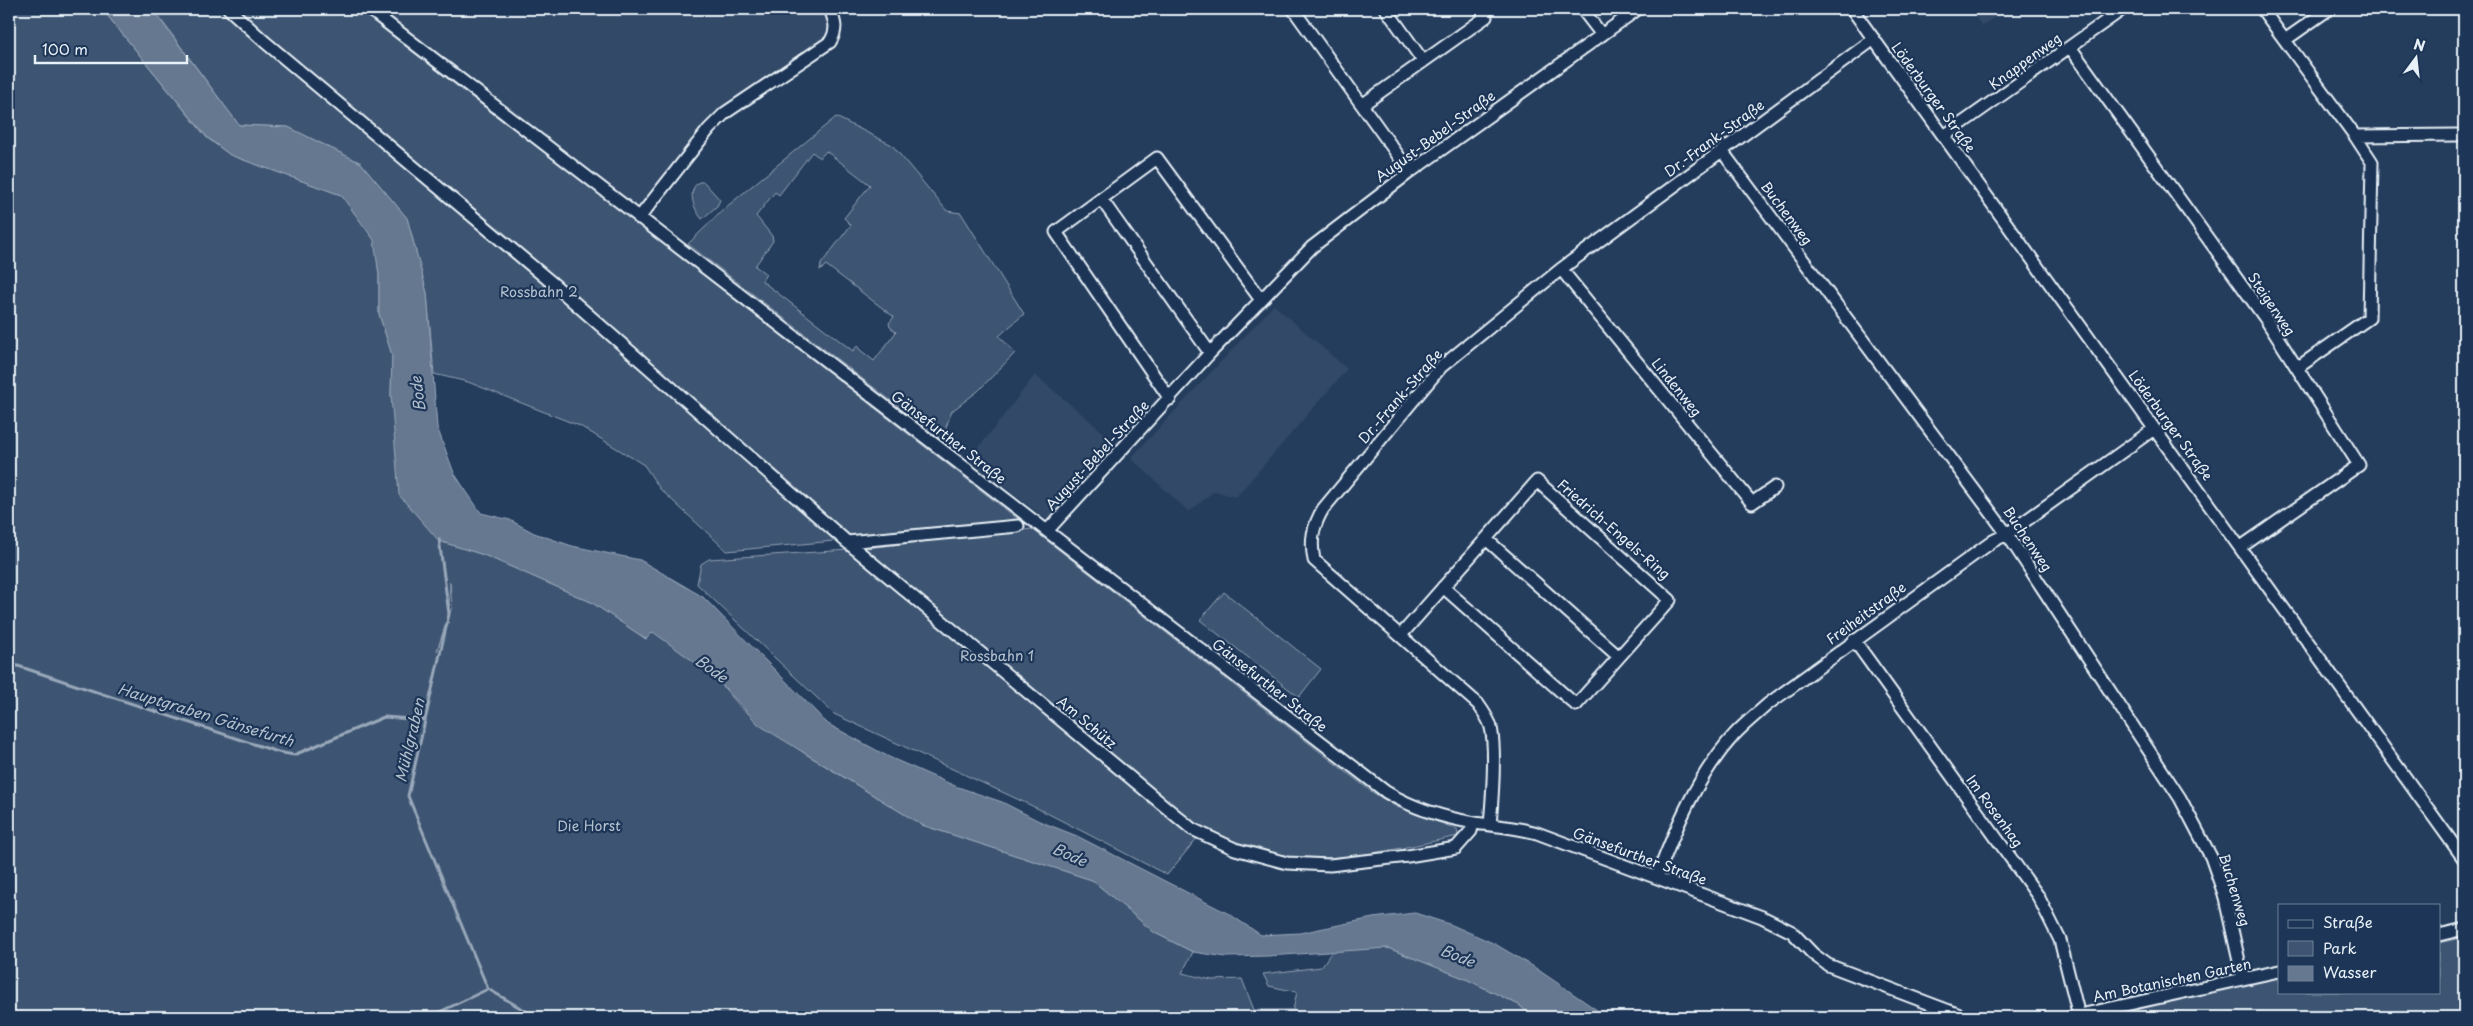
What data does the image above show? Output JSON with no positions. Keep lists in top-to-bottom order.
{
  "streets": {
    "street": [
      "Knappenweg",
      "Löderburger Straße",
      "August-Bebel-Straße",
      "Dr.-Frank-Straße",
      "Buchenweg",
      "Steigerweg",
      "Lindenweg",
      "Gänsefurther Straße",
      "Friedrich-Engels-Ring",
      "Freiheitstraße",
      "Am Schütz",
      "Im Rosenhag",
      "Am Botanischen Garten"
    ]
  },
  "crossings": [
    ["Knappenweg", "Löderburger Straße"],
    ["Knappenweg", "Steigerweg"],
    ["Löderburger Straße", "Dr.-Frank-Straße"],
    ["Löderburger Straße", "Steigerweg"],
    ["Löderburger Straße", "Freiheitstraße"],
    ["August-Bebel-Straße", "Gänsefurther Straße"],
    ["Dr.-Frank-Straße", "Buchenweg"],
    ["Dr.-Frank-Straße", "Lindenweg"],
    ["Dr.-Frank-Straße", "Gänsefurther Straße"],
    ["Dr.-Frank-Straße", "Friedrich-Engels-Ring"],
    ["Buchenweg", "Freiheitstraße"],
    ["Buchenweg", "Am Botanischen Garten"],
    ["Gänsefurther Straße", "Freiheitstraße"],
    ["Gänsefurther Straße", "Am Schütz"],
    ["Freiheitstraße", "Im Rosenhag"],
    ["Im Rosenhag", "Am Botanischen Garten"]
  ],
  "water": ["Bode", "Hauptgraben Gänsefurth", "Mühlgraben"],
  "parks": ["Rossbahn 2", "Rossbahn 1", "Die Horst"],
  "legend": ["Straße", "Park", "Wasser"],
  "scale_bar": "100 m",
  "north": "top"
}
